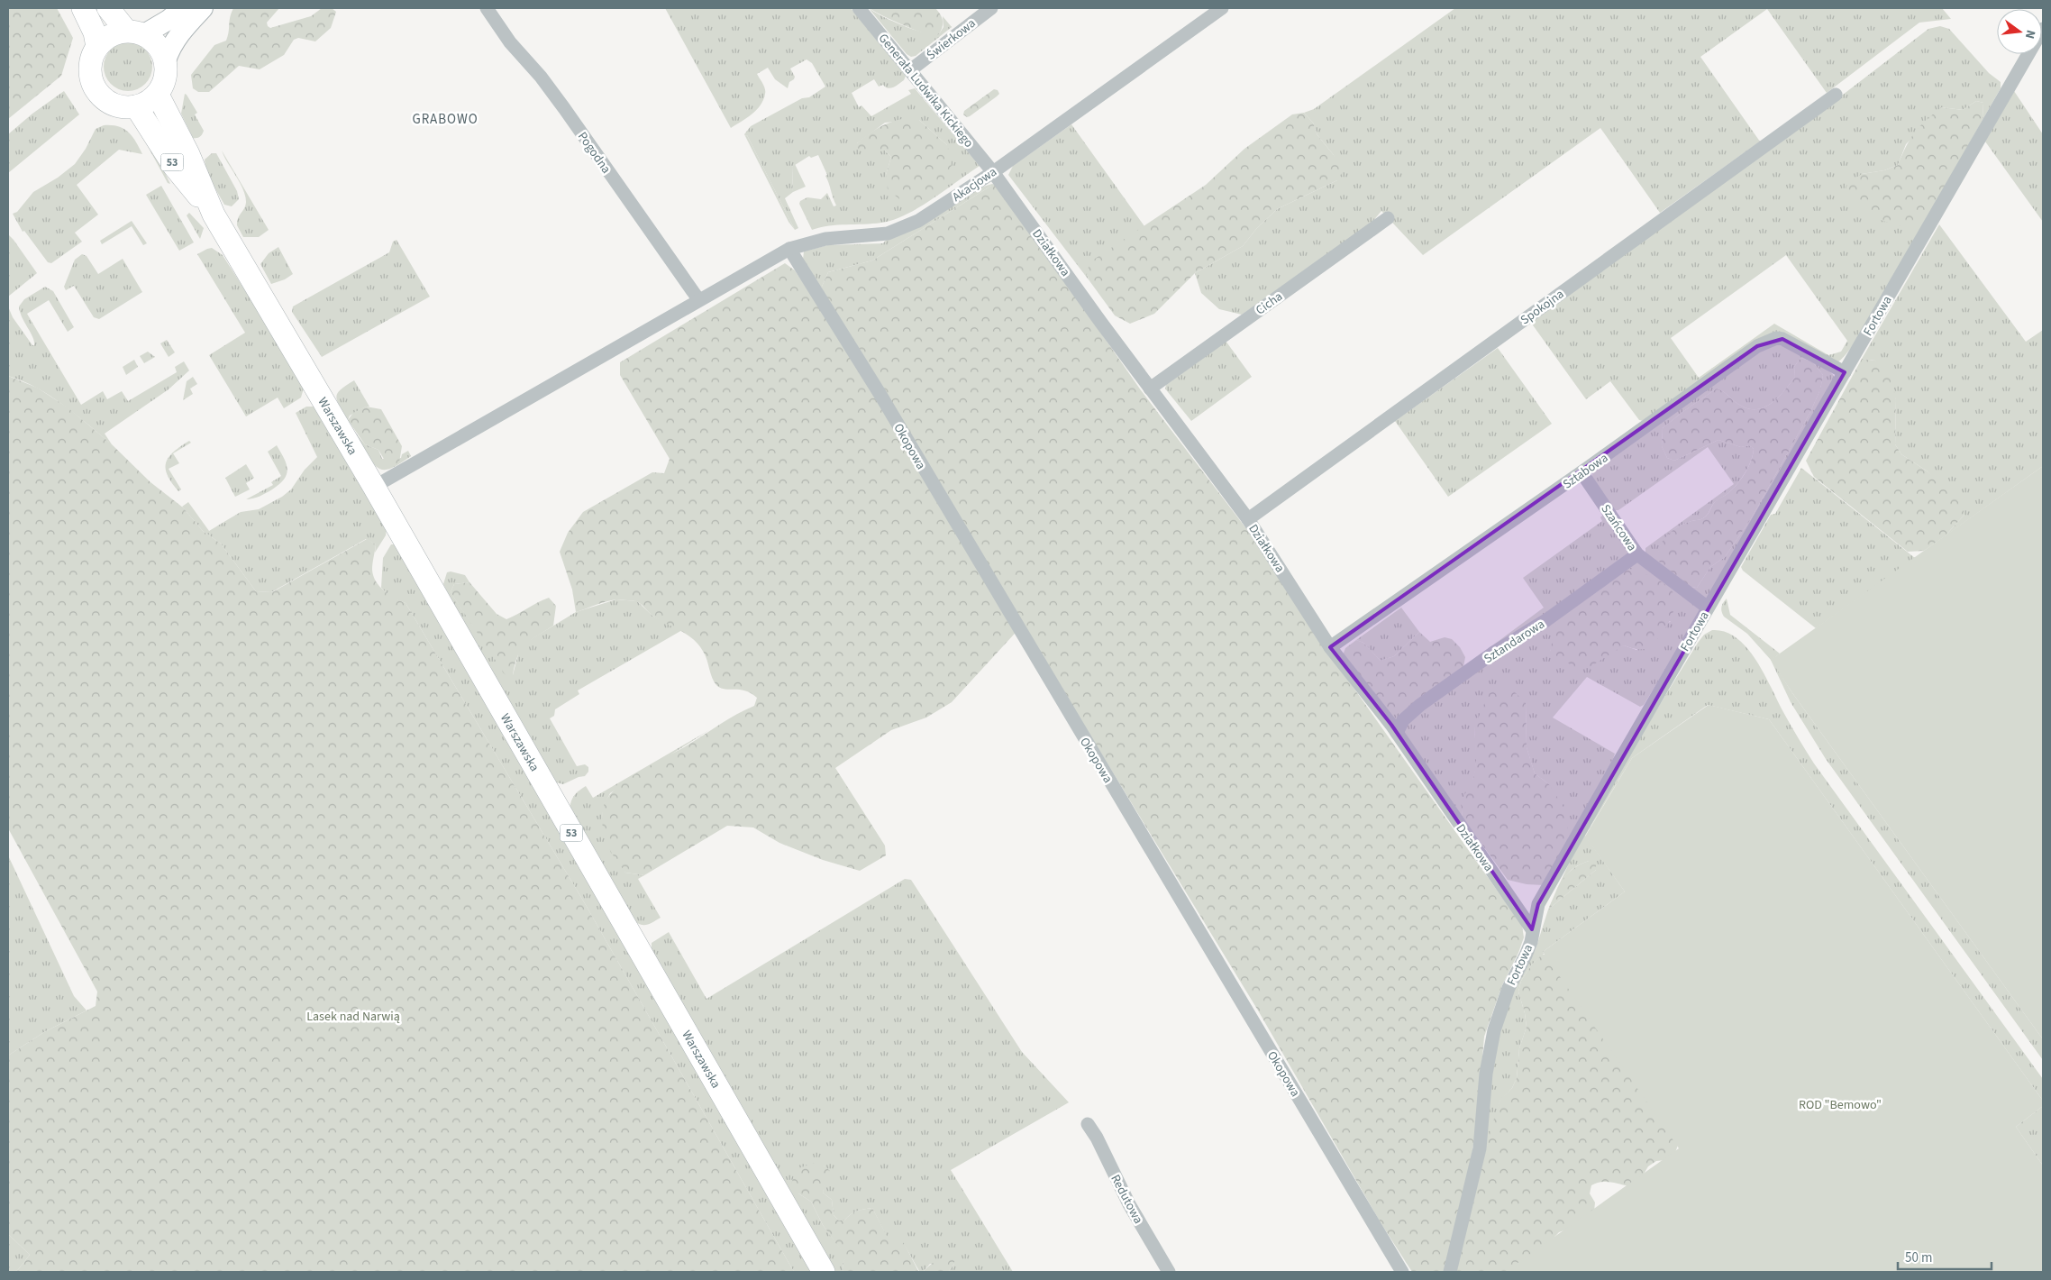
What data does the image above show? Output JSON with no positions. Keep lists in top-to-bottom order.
{
  "streets": {
    "main road": ["53", "Warszawska"],
    "street": [
      "Świerkowa",
      "Generała Ludwika Kickiego",
      "Pogodna",
      "Akacjowa",
      "Działkowa",
      "Cicha",
      "Spokojna",
      "Fortowa",
      "Okopowa",
      "Sztabowa",
      "Szańcowa",
      "Sztandarowa",
      "Redutowa"
    ]
  },
  "crossings": [
    ["Świerkowa", "Generała Ludwika Kickiego"],
    ["Generała Ludwika Kickiego", "Akacjowa"],
    ["Generała Ludwika Kickiego", "Działkowa"],
    ["Pogodna", "Akacjowa"],
    ["Akacjowa", "Działkowa"],
    ["Akacjowa", "Warszawska"],
    ["Akacjowa", "Okopowa"],
    ["Działkowa", "Cicha"],
    ["Działkowa", "Spokojna"],
    ["Działkowa", "Fortowa"],
    ["Działkowa", "Sztabowa"],
    ["Działkowa", "Sztandarowa"],
    ["Fortowa", "Sztabowa"],
    ["Fortowa", "Szańcowa"],
    ["Sztabowa", "Szańcowa"],
    ["Szańcowa", "Sztandarowa"]
  ],
  "districts": ["GRABOWO"],
  "parks": ["Lasek nad Narwią", "ROD \"Bemowo\""],
  "scale_bar": "50 m",
  "north": "right"
}
